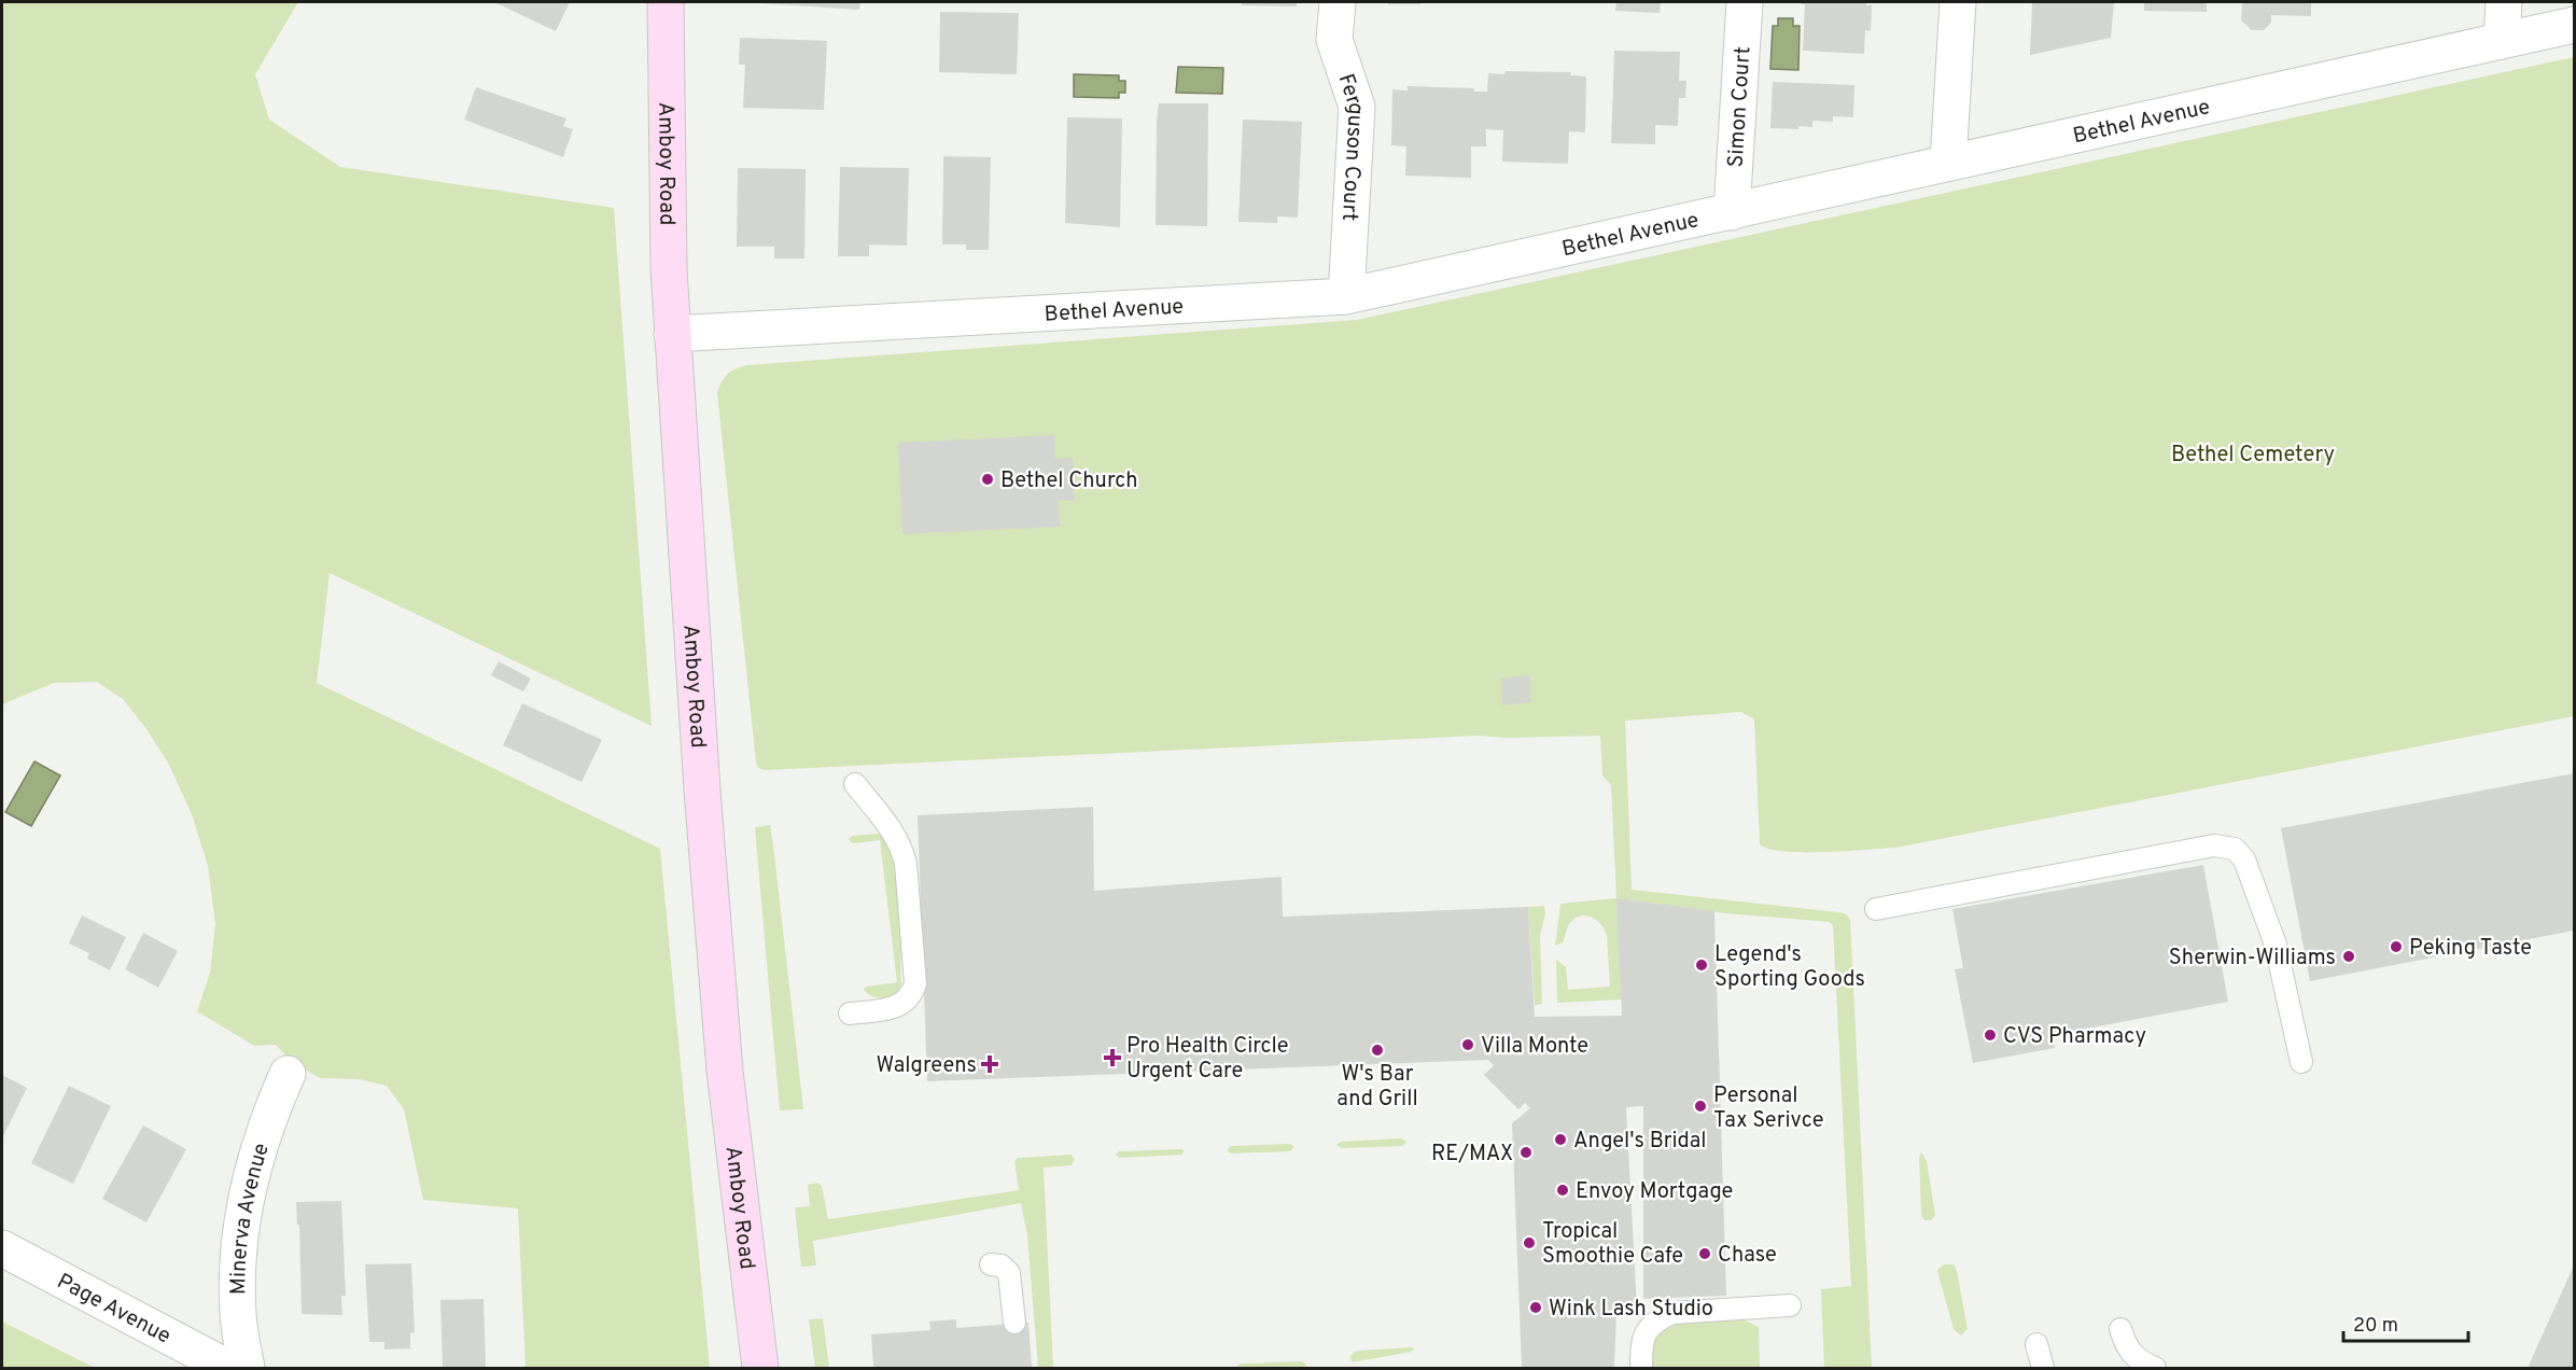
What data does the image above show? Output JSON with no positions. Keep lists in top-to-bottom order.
{
  "streets": {
    "main road": ["Amboy Road"],
    "street": [
      "Simon Court",
      "Bethel Avenue",
      "Ferguson Court",
      "Minerva Avenue",
      "Page Avenue"
    ]
  },
  "crossings": [
    ["Simon Court", "Bethel Avenue"],
    ["Bethel Avenue", "Ferguson Court"],
    ["Bethel Avenue", "Amboy Road"]
  ],
  "parks": ["Bethel Cemetery"],
  "places": {
    "other": [
      "Bethel Church",
      "Peking Taste",
      "Sherwin-Williams",
      "Legend's Sporting Goods",
      "CVS Pharmacy",
      "Villa Monte",
      "W's Bar and Grill",
      "Personal Tax Serivce",
      "Angel's Bridal",
      "RE/MAX",
      "Envoy Mortgage",
      "Tropical Smoothie Cafe",
      "Chase",
      "Wink Lash Studio"
    ],
    "health": ["Pro Health Circle Urgent Care", "Walgreens"]
  },
  "scale_bar": "20 m"
}
